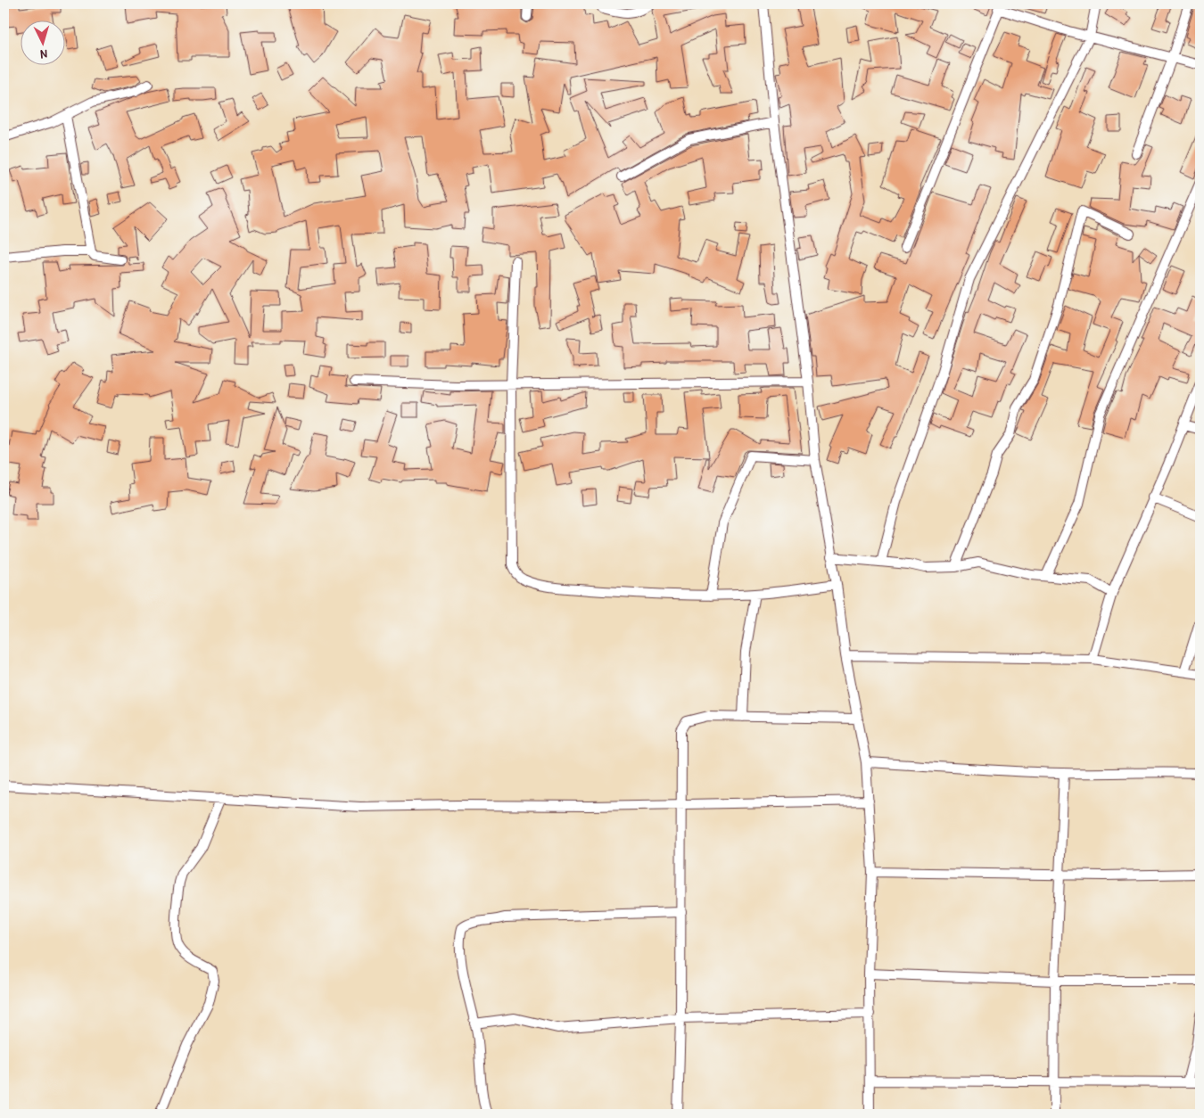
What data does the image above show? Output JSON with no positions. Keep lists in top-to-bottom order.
{
  "north": "bottom"
}
